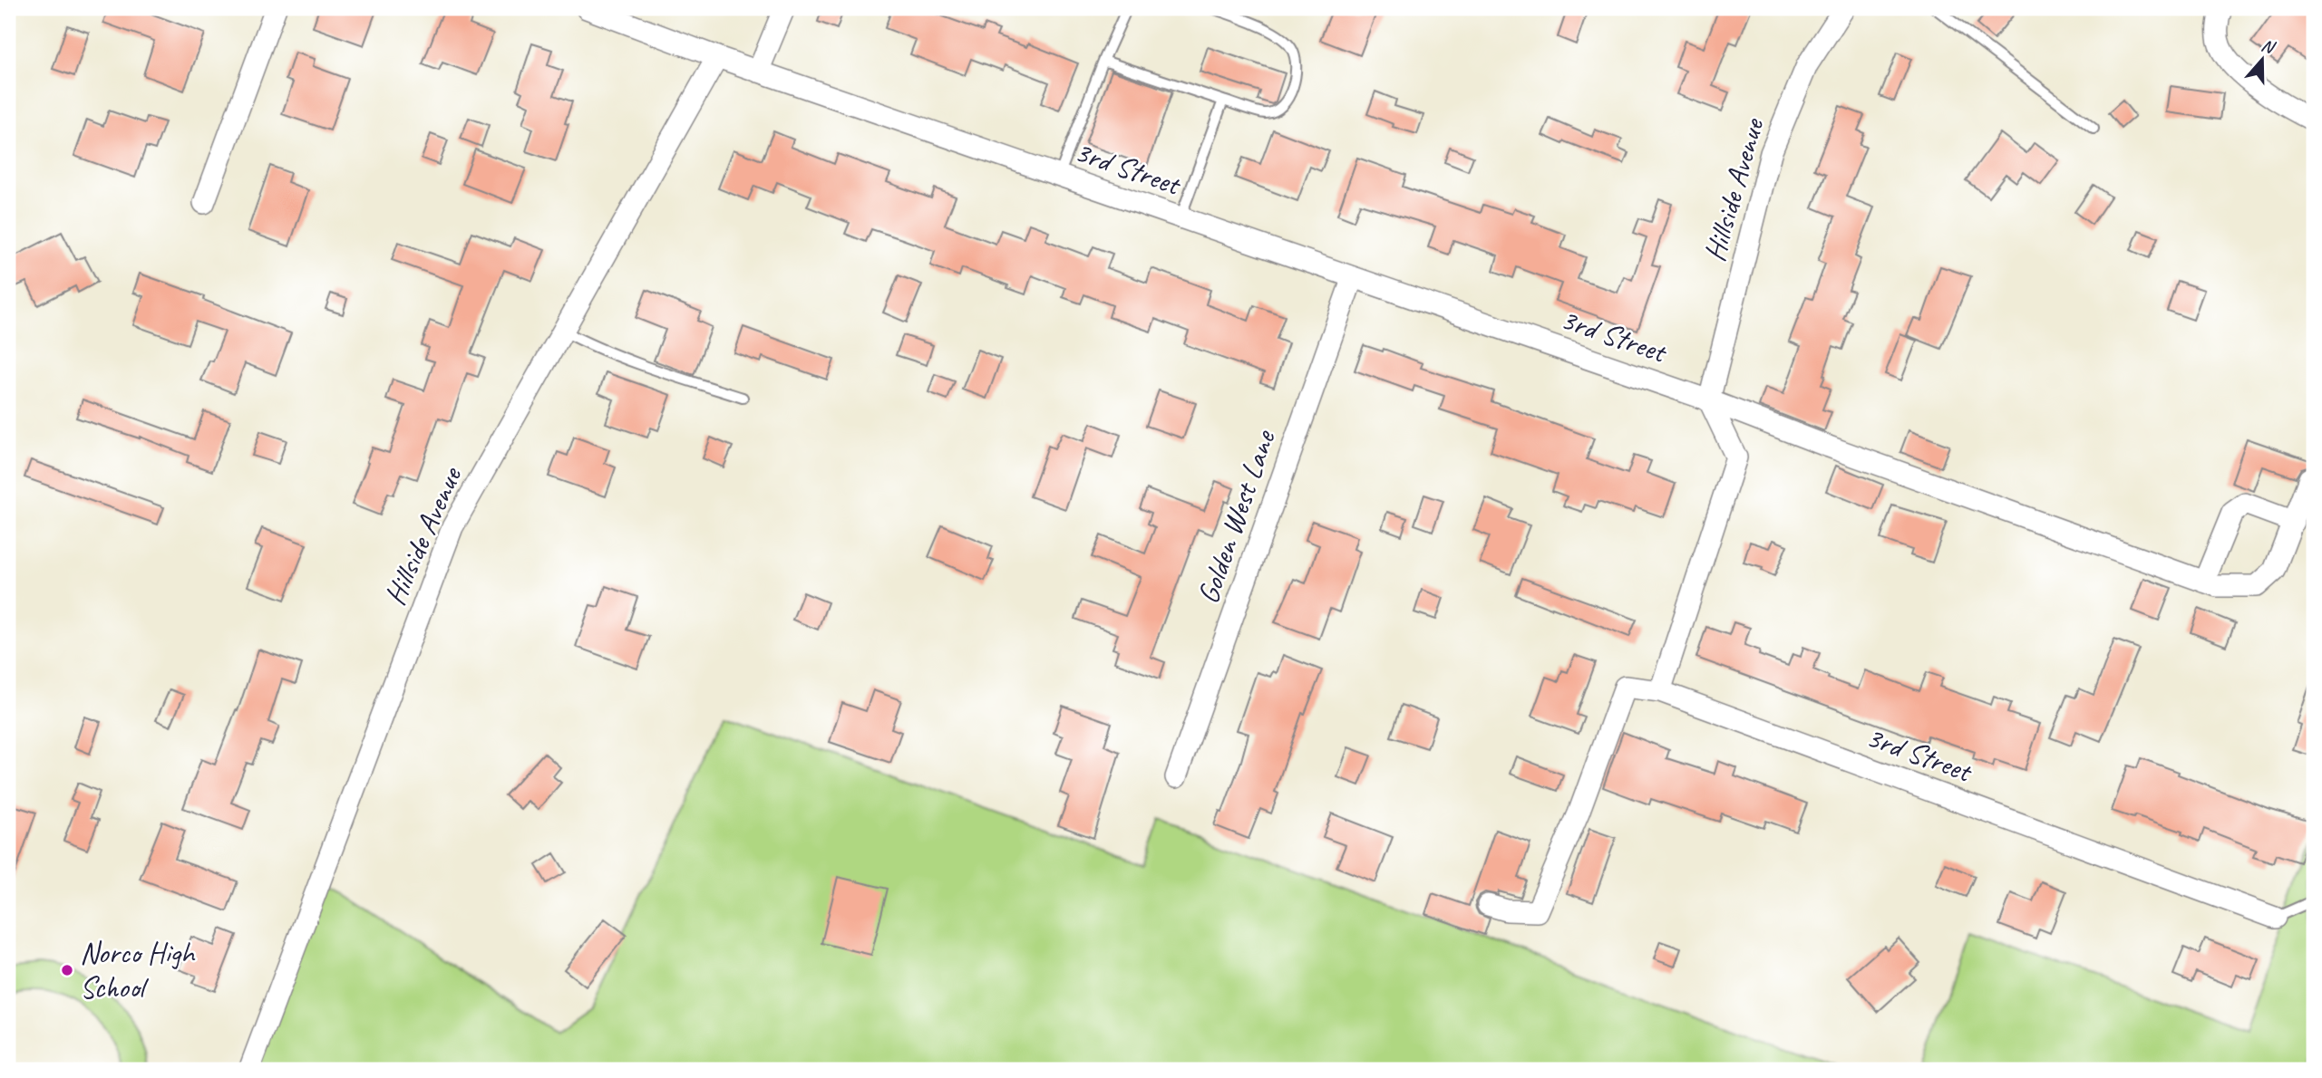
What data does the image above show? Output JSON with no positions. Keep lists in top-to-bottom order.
{
  "streets": {
    "street": ["3rd Street", "Hillside Avenue", "Golden West Lane"]
  },
  "crossings": [
    ["3rd Street", "Hillside Avenue"],
    ["3rd Street", "Golden West Lane"]
  ],
  "places": ["Norco High School"],
  "north": "top"
}
